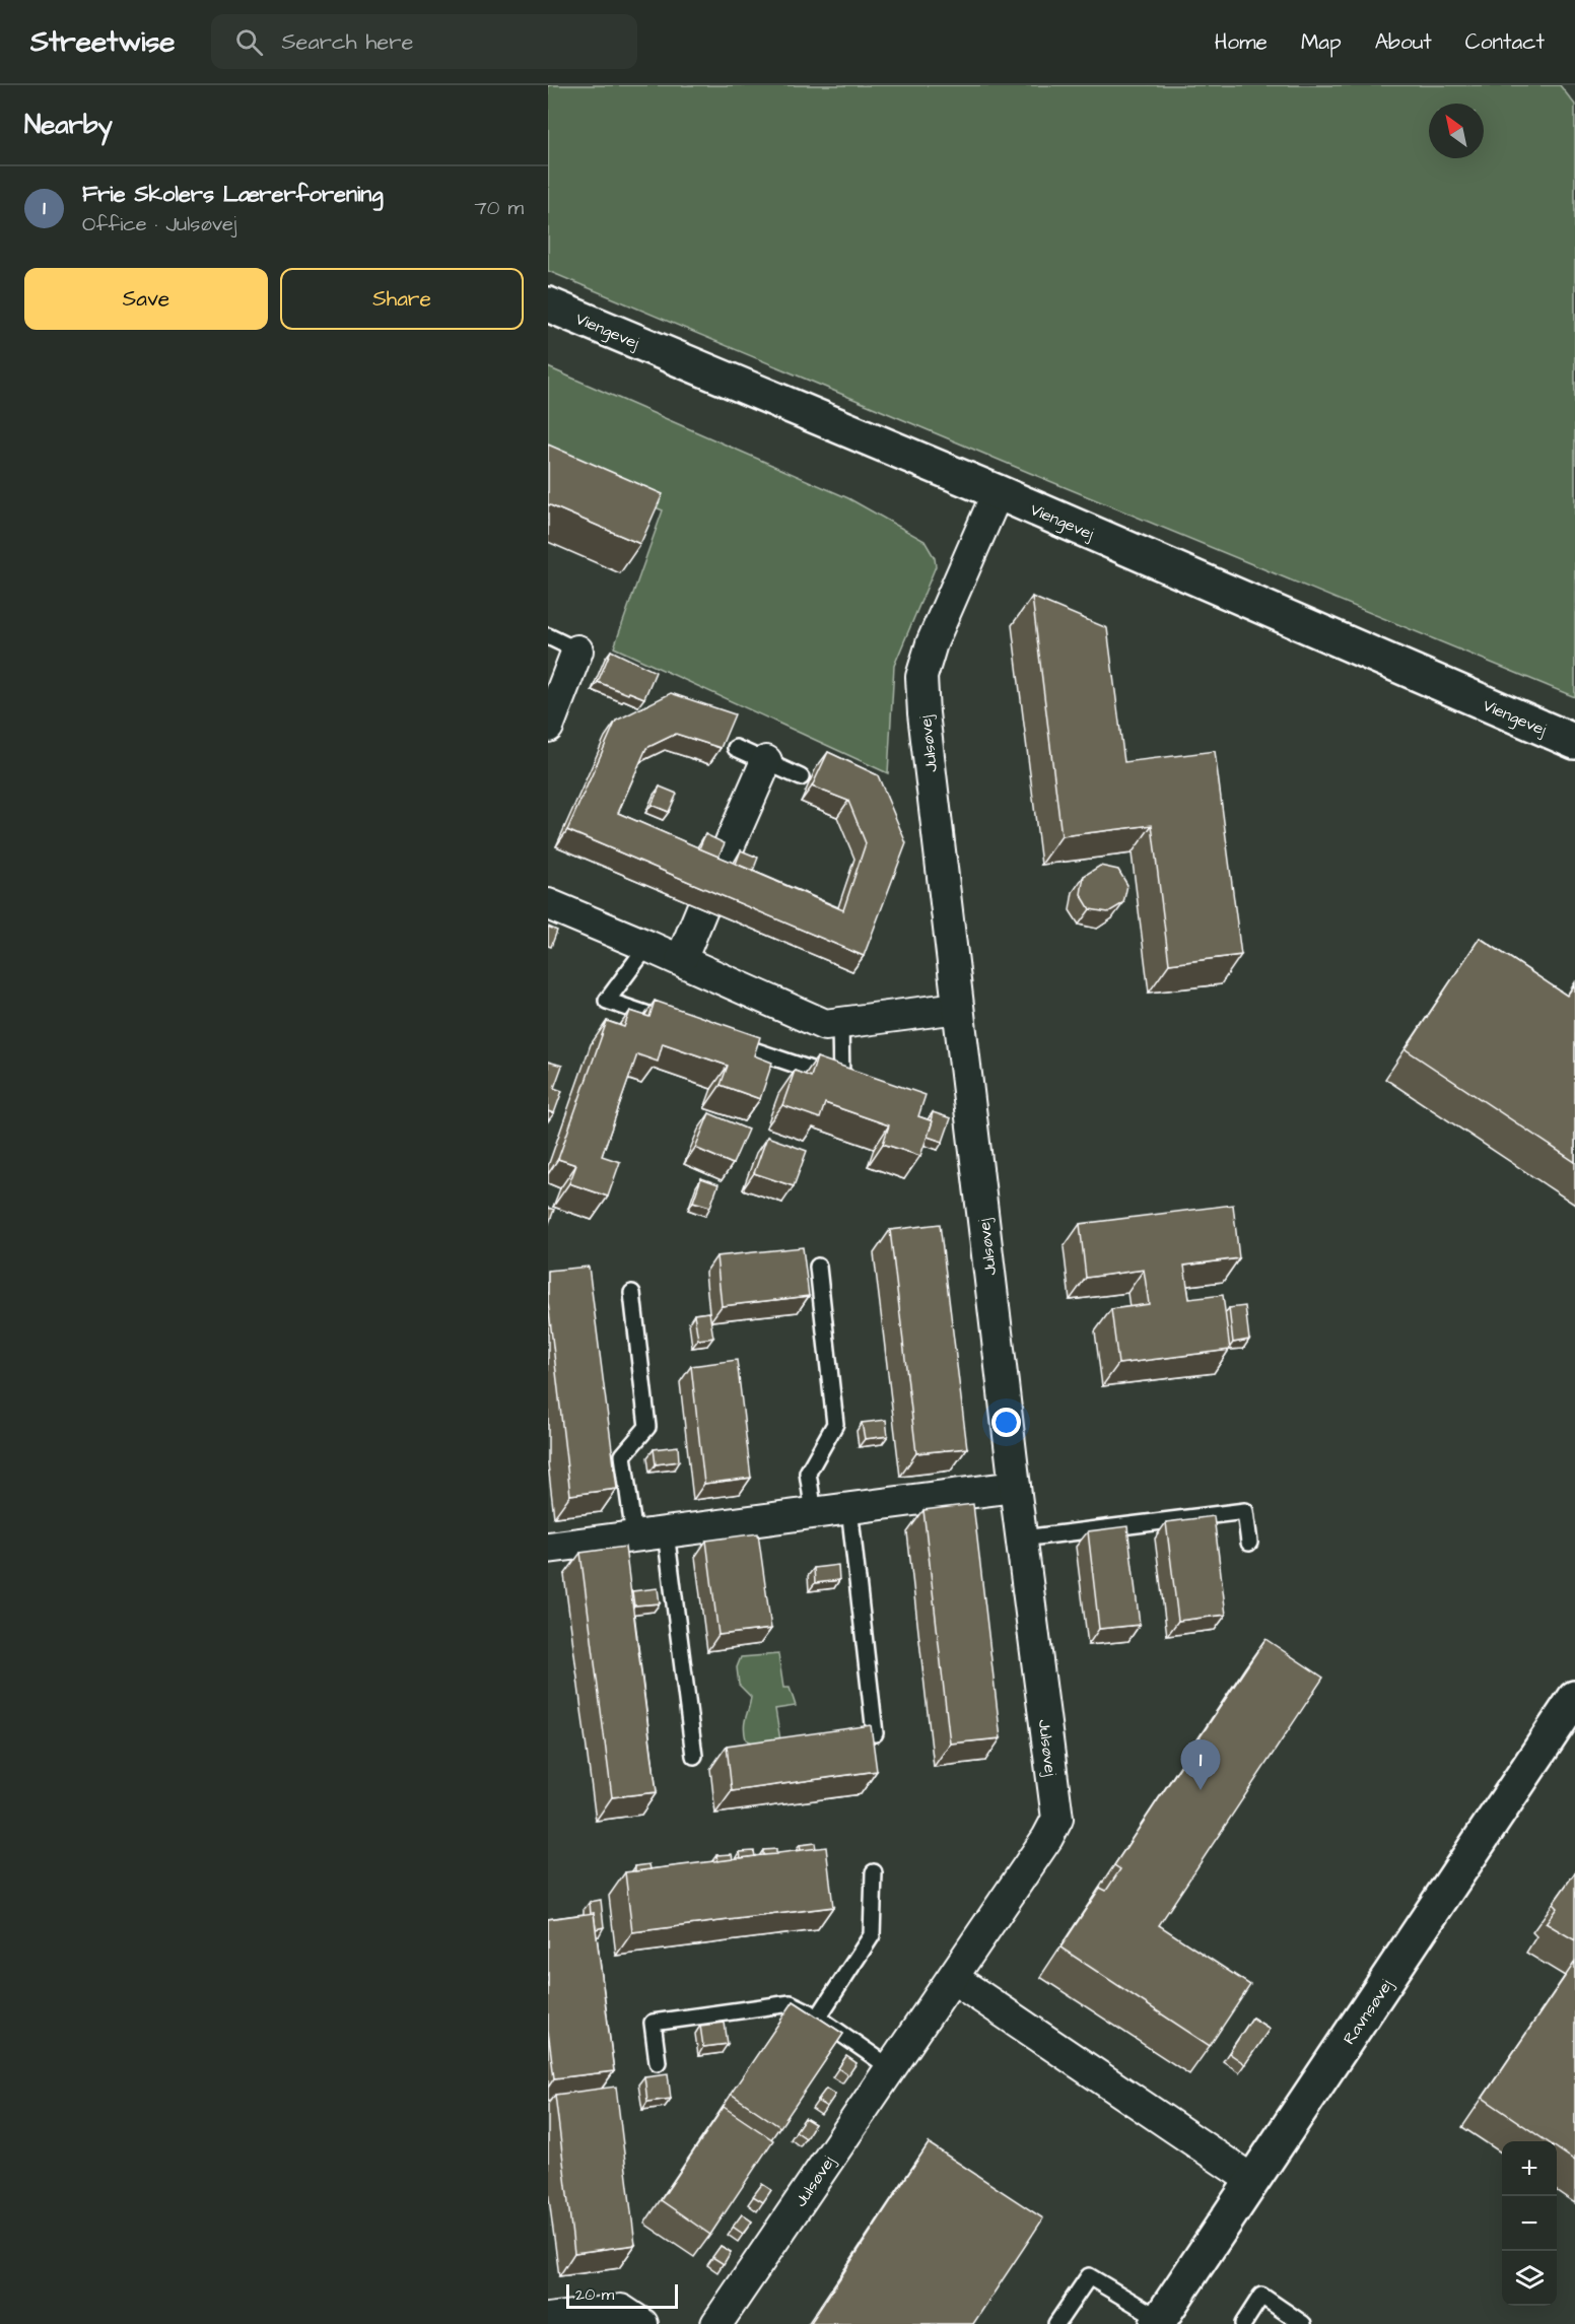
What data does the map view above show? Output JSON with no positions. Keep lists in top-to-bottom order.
{
  "streets": {
    "street": ["Viengevej", "Julsøvej", "Ravnsøvej"]
  },
  "crossings": [
    ["Viengevej", "Julsøvej"]
  ],
  "scale_bar": "20 m",
  "north": "top left",
  "page": {
    "header": "Streetwise",
    "search": "Search here",
    "nav": [
      "Home",
      "Map",
      "About",
      "Contact"
    ],
    "heading": "Nearby",
    "list": [
      {
        "mark": "1",
        "name": "Frie Skolers Lærerforening",
        "note": "Office · Julsøvej",
        "value": "70 m"
      }
    ],
    "buttons": ["Save", "Share"],
    "pins": "1",
    "map_buttons": ["+", "−"],
    "scale": "20 m"
  }
}
